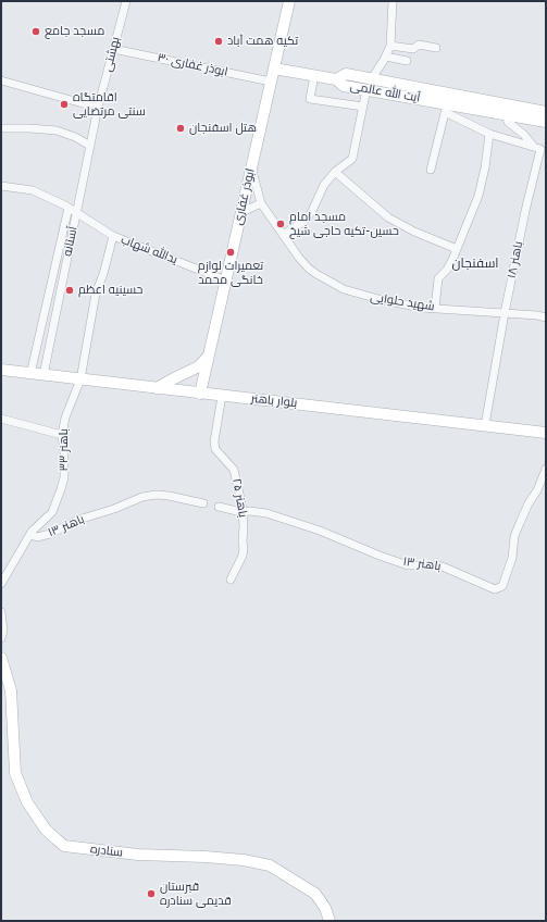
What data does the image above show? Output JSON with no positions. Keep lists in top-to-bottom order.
{
  "streets": {
    "street": [
      "بهشتی",
      "ابوذر غفاری ۳۰",
      "آیت الله عالمی",
      "ابوذر غفاری",
      "آستانه",
      "یدالله شهاب",
      "باهنر ۱۸",
      "شهید حلوایی",
      "بلوار باهنر",
      "باهنر ۳۳",
      "باهنر ۲۵",
      "باهنر ۱۳",
      "سنادره"
    ]
  },
  "crossings": [
    ["بهشتی", "ابوذر غفاری ۳۰"],
    ["بهشتی", "آستانه"],
    ["ابوذر غفاری ۳۰", "ابوذر غفاری"],
    ["ابوذر غفاری", "یدالله شهاب"],
    ["ابوذر غفاری", "شهید حلوایی"],
    ["ابوذر غفاری", "بلوار باهنر"],
    ["آستانه", "یدالله شهاب"],
    ["آستانه", "بلوار باهنر"],
    ["یدالله شهاب", "باهنر ۳۳"],
    ["باهنر ۱۸", "شهید حلوایی"],
    ["باهنر ۱۸", "بلوار باهنر"],
    ["بلوار باهنر", "باهنر ۳۳"],
    ["بلوار باهنر", "باهنر ۲۵"],
    ["باهنر ۳۳", "باهنر ۱۳"],
    ["باهنر ۲۵", "باهنر ۱۳"]
  ],
  "districts": ["اسفنجان"],
  "places": [
    "مسجد جامع",
    "تکیه همت آباد",
    "اقامتگاه سنتی مرتضایی",
    "هتل اسفنجان",
    "مسجد امام حسین-تکیه حاجی شیخ",
    "تعمیرات لوازم خانگی محمد",
    "حسینیه اعظم",
    "قبرستان قدیمی سنادره"
  ]
}
